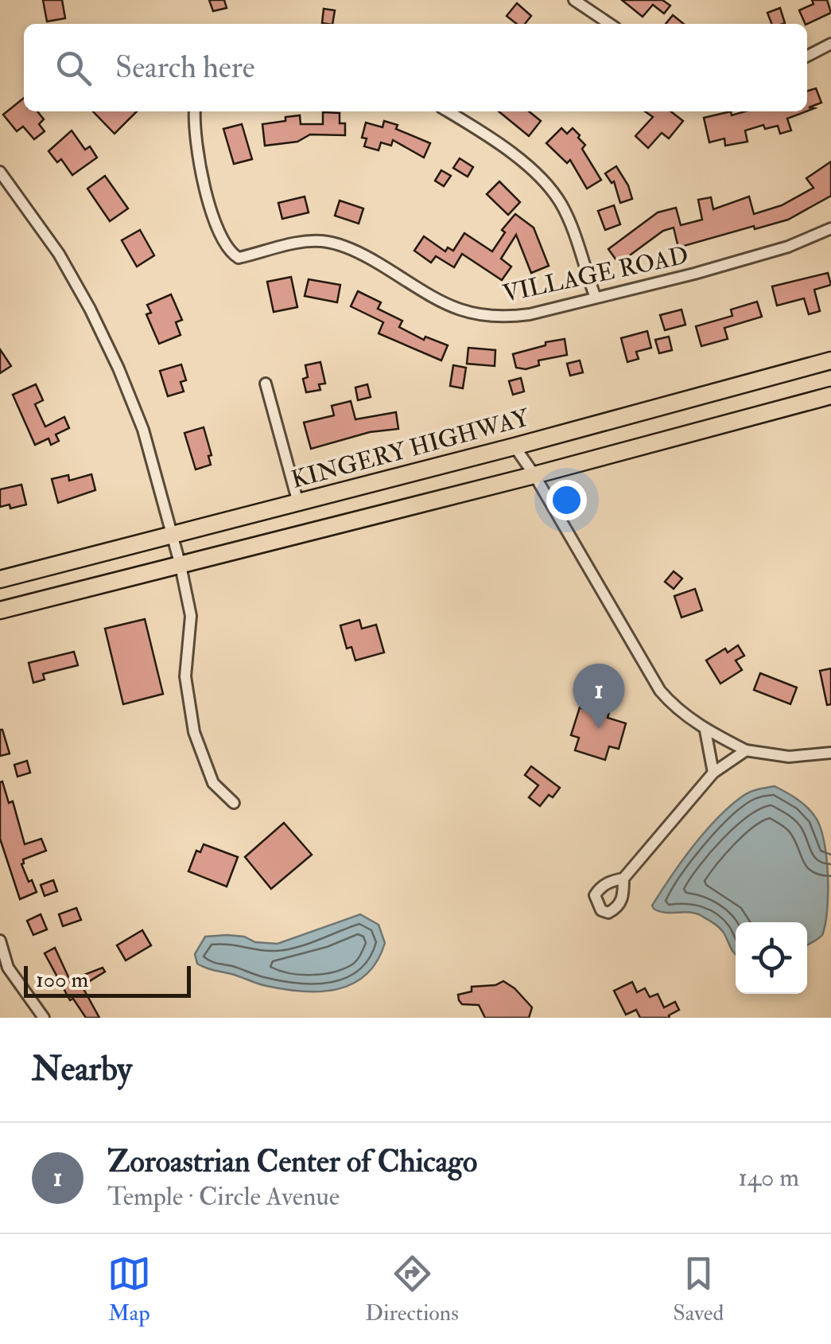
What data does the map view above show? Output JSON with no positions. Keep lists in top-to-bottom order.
{
  "streets": {
    "main road": ["KINGERY HIGHWAY"],
    "street": ["VILLAGE ROAD"]
  },
  "scale_bar": "100 m",
  "page": {
    "search": "Search here",
    "pins": "1",
    "scale": "100 m",
    "heading": "Nearby",
    "list": [
      {
        "mark": "1",
        "name": "Zoroastrian Center of Chicago",
        "note": "Temple · Circle Avenue",
        "value": "140 m"
      }
    ],
    "nav": ["Map", "Directions", "Saved"]
  }
}
